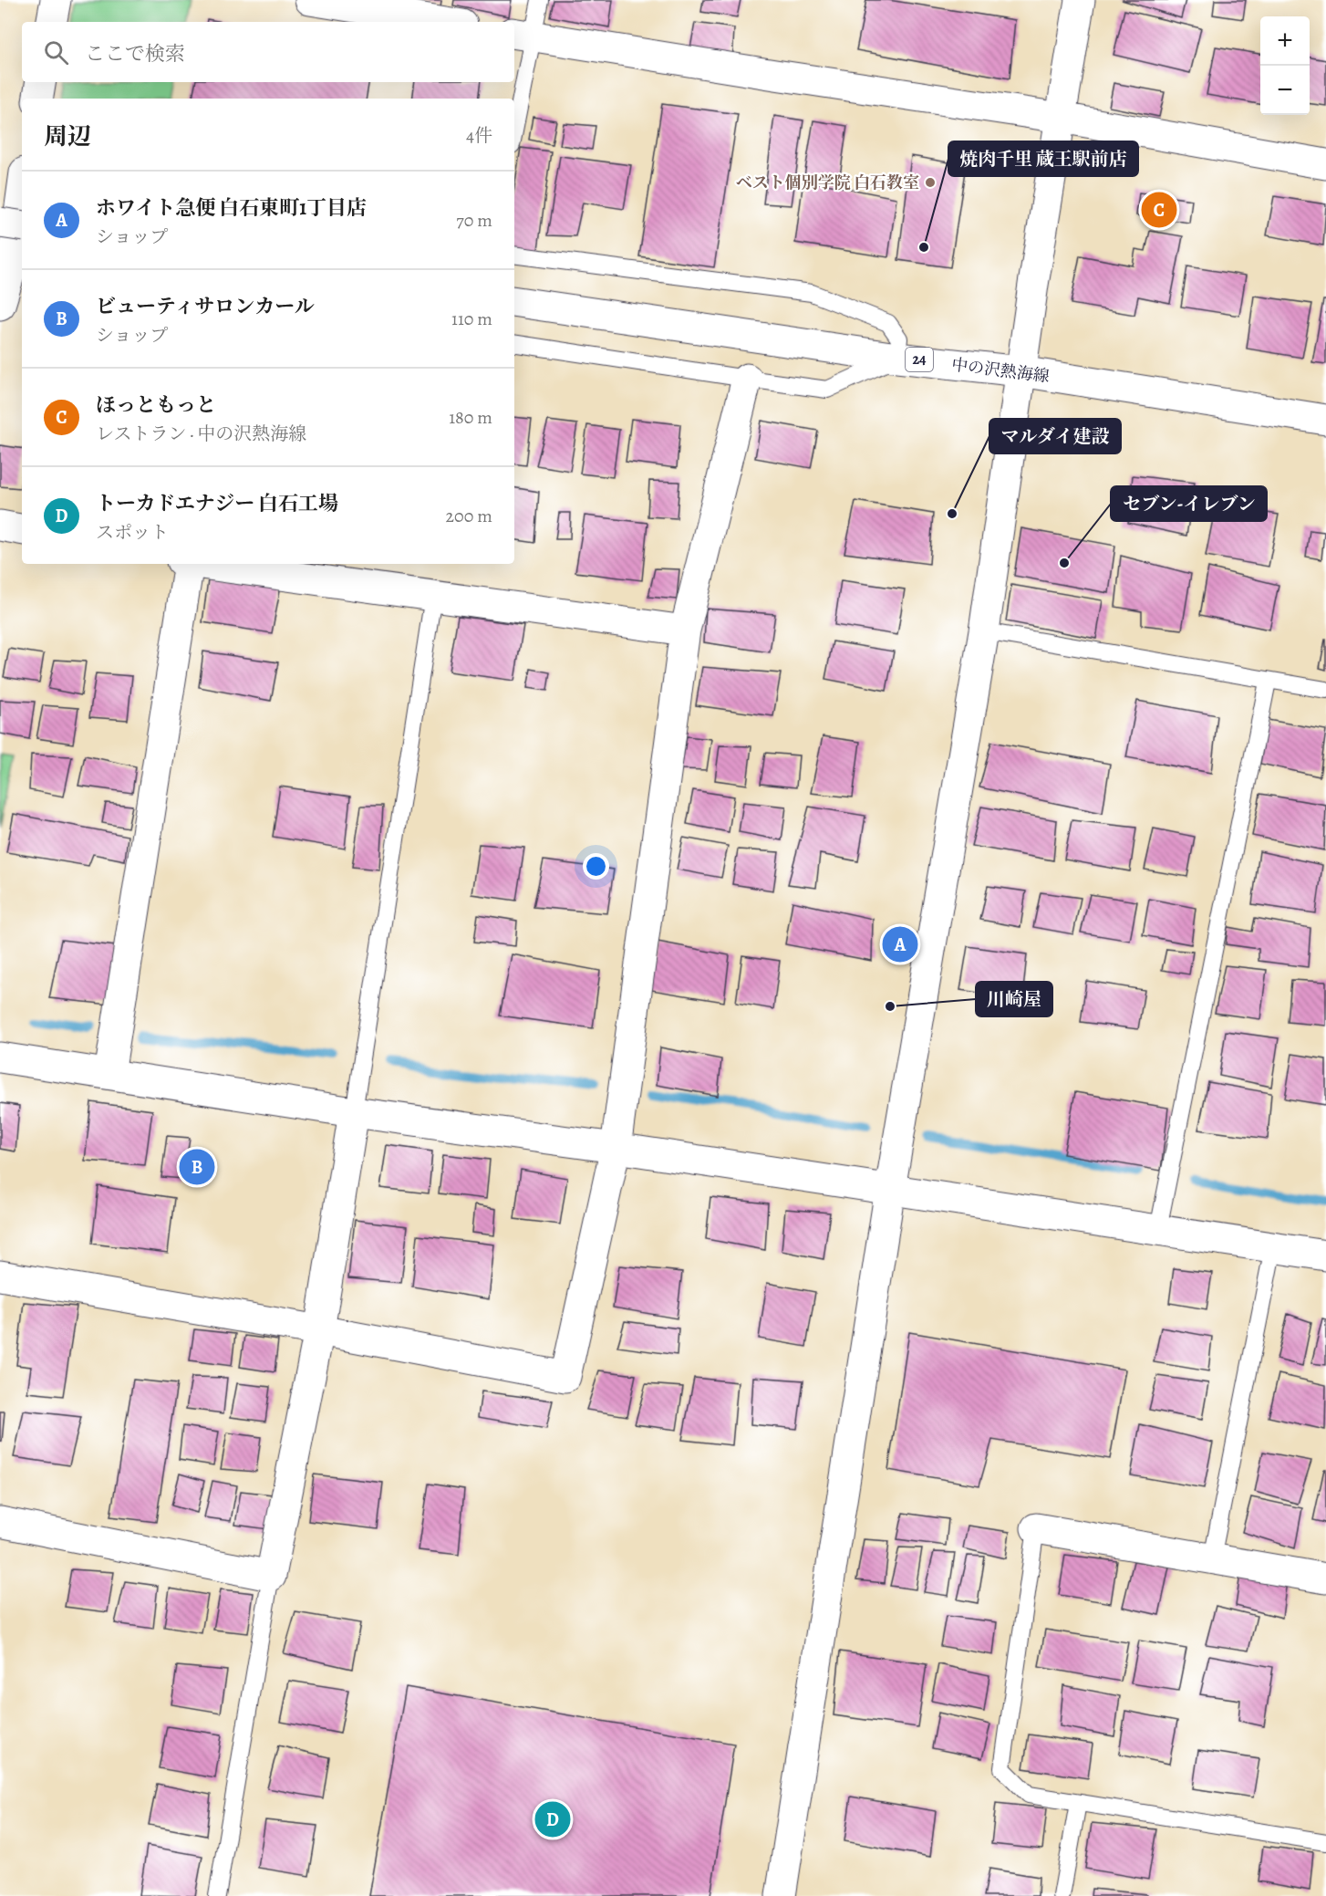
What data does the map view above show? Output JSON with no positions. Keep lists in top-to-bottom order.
{
  "streets": {
    "street": ["24", "中の沢熱海線"]
  },
  "places": [
    "ベスト個別学院 白石教室",
    "焼肉千里 蔵王駅前店",
    "マルダイ建設",
    "セブン-イレブン",
    "川崎屋"
  ],
  "page": {
    "map_buttons": ["+", "−"],
    "search": "ここで検索",
    "heading": ["周辺", "4件"],
    "list": [
      {
        "mark": "A",
        "name": "ホワイト急便 白石東町1丁目店",
        "note": "ショップ",
        "value": "70 m"
      },
      {
        "mark": "B",
        "name": "ビューティサロンカール",
        "note": "ショップ",
        "value": "110 m"
      },
      {
        "mark": "C",
        "name": "ほっともっと",
        "note": "レストラン · 中の沢熱海線",
        "value": "180 m"
      },
      {
        "mark": "D",
        "name": "トーカドエナジー 白石工場",
        "note": "スポット",
        "value": "200 m"
      }
    ],
    "pins": [
      "C",
      "A",
      "B",
      "D"
    ]
  }
}
